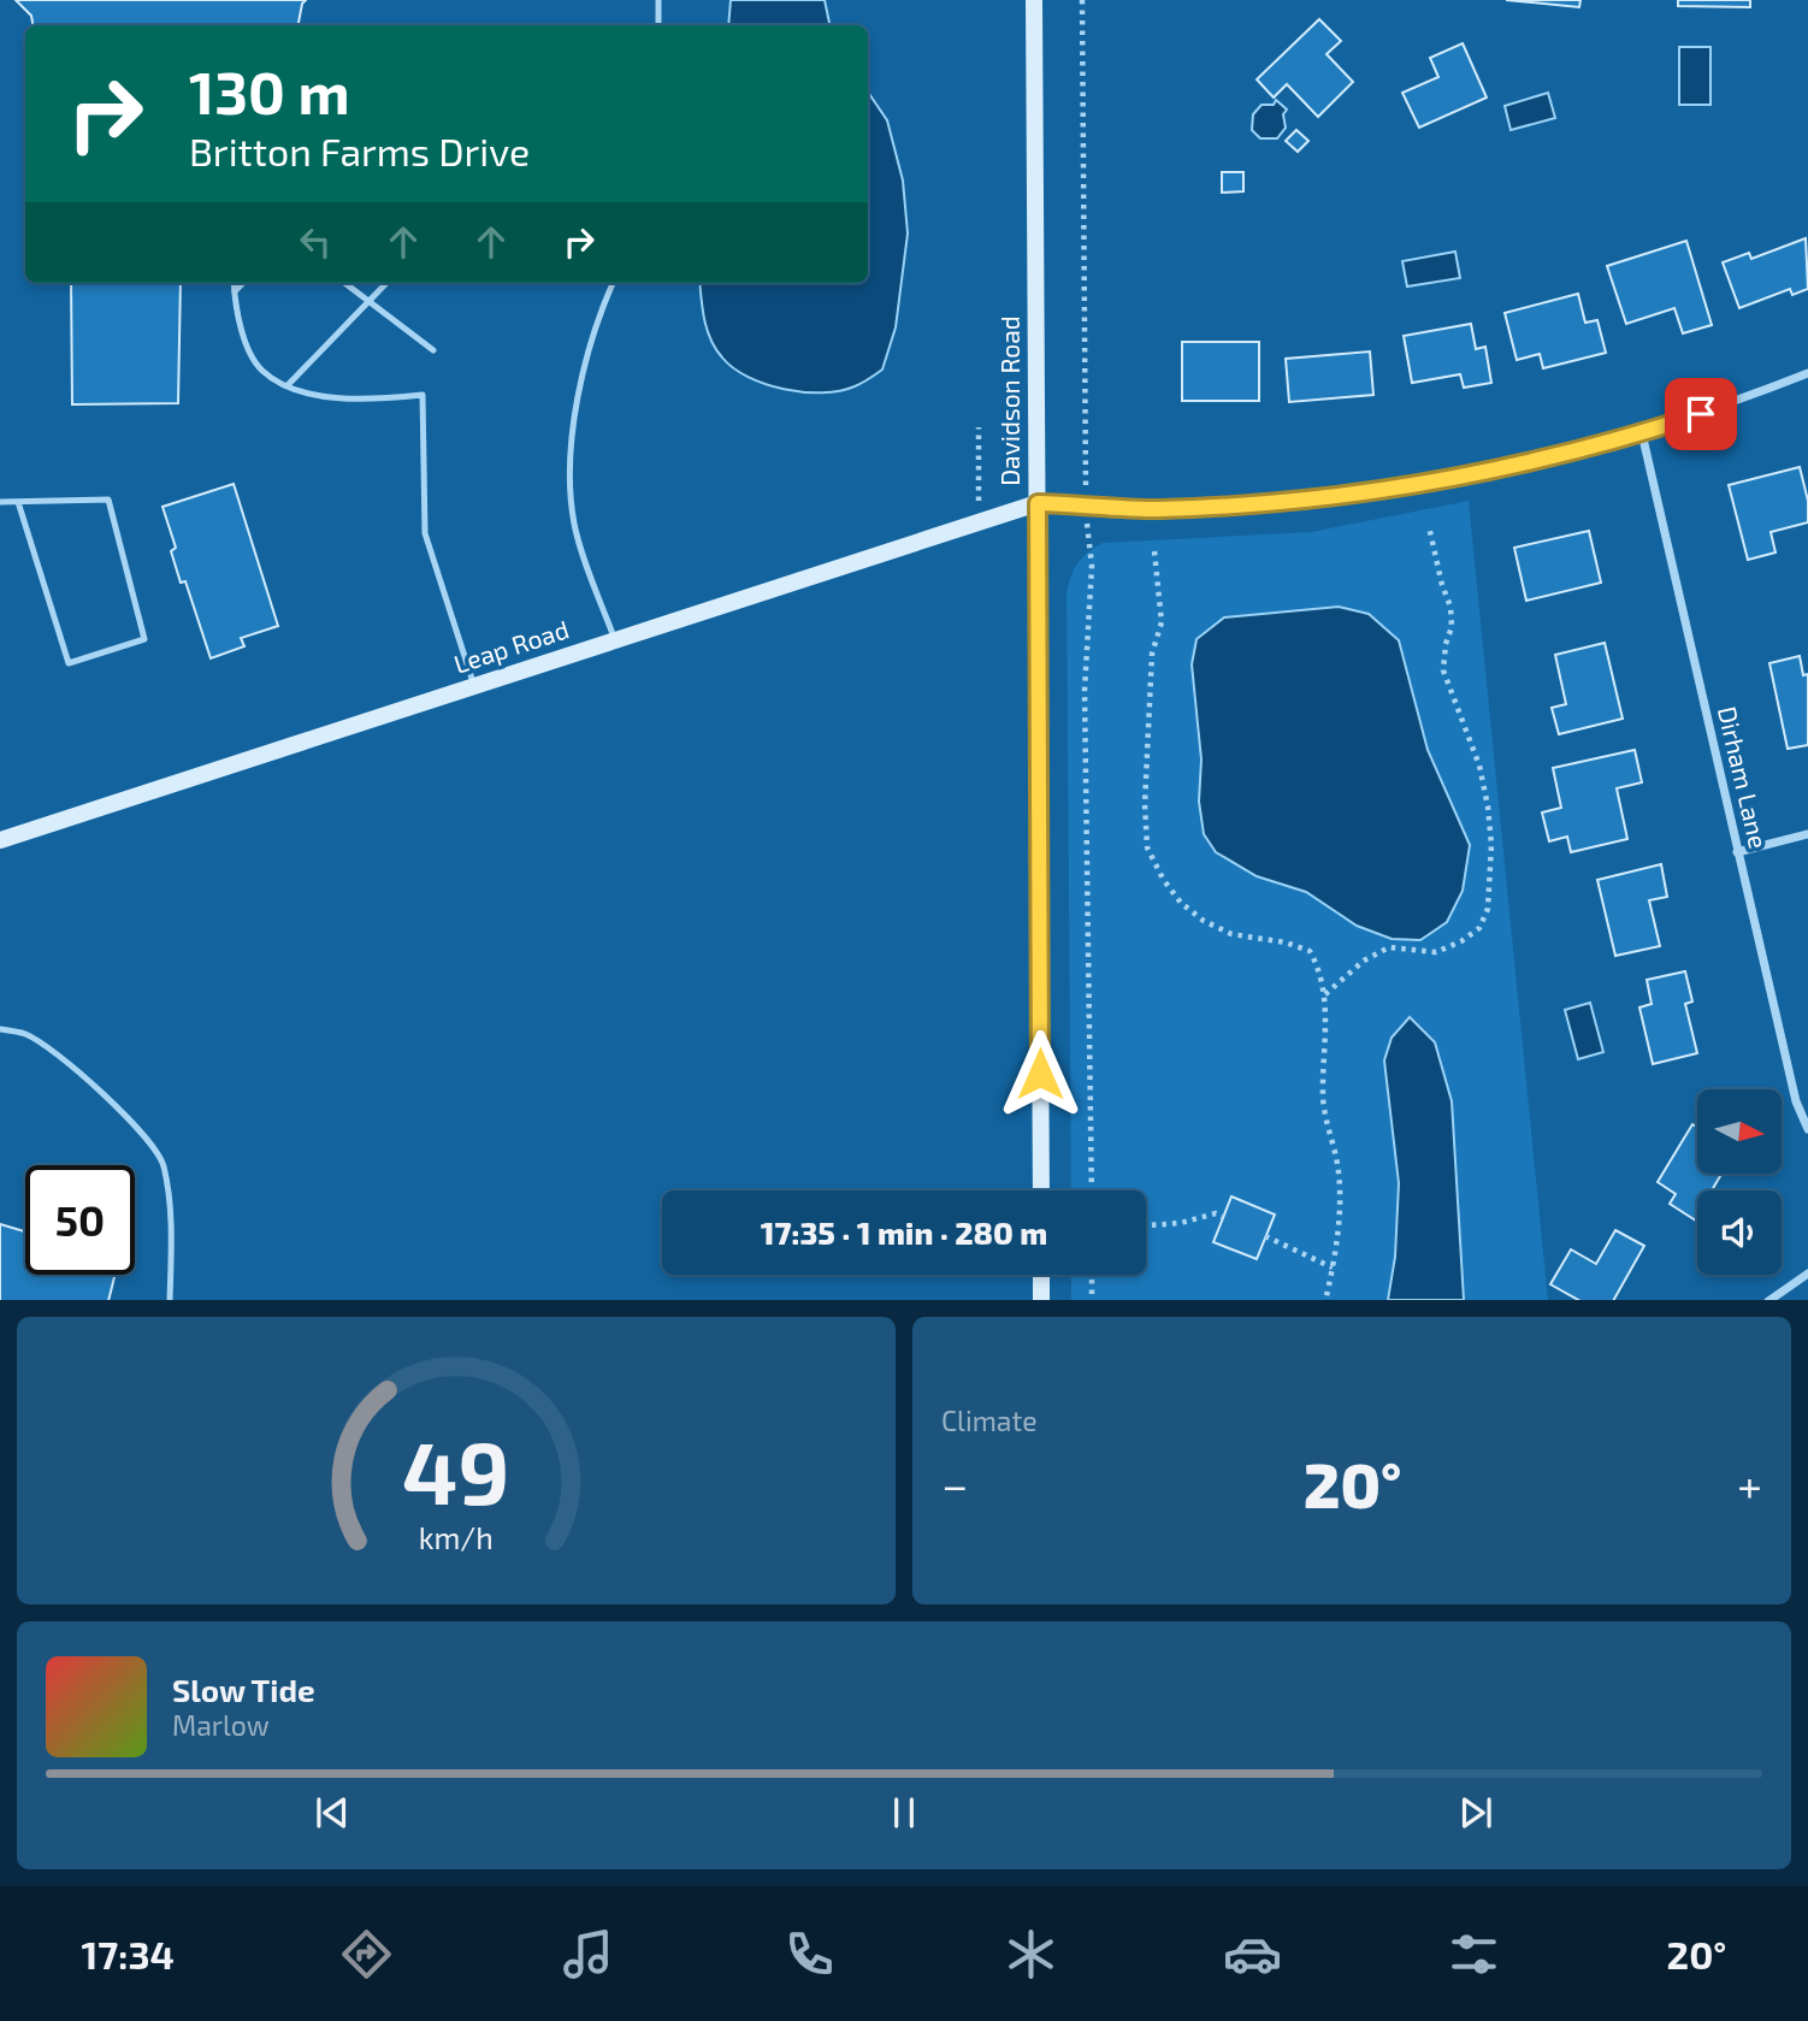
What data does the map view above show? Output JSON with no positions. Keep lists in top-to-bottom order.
{
  "streets": {
    "main road": ["Davidson Road", "Leap Road"],
    "street": ["Dirham Lane"]
  },
  "crossings": [
    ["Davidson Road", "Leap Road"]
  ],
  "north": "right",
  "page": {
    "turn": ["130 m", "Britton Farms Drive"],
    "limit": "50",
    "trip": "17:35 · 1 min · 280 m",
    "tile": "Climate",
    "heat": ["−", "20°", "+"],
    "song": ["Slow Tide", "Marlow"],
    "tabs": ["17:34", "20°"],
    "gauge": ["49", "km/h"]
  }
}
